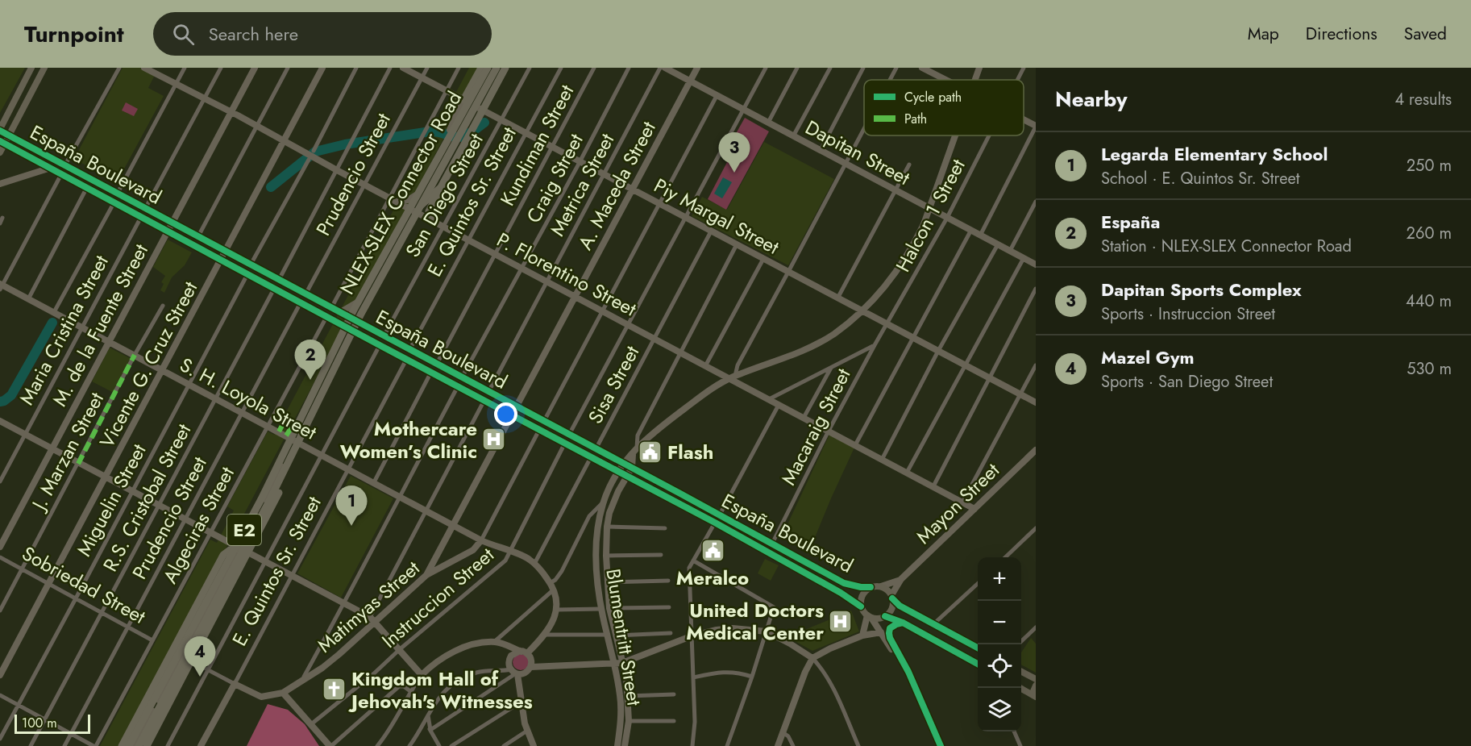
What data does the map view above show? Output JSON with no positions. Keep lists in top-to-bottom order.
{
  "streets": {
    "highway": ["NLEX-SLEX Connector Road", "E2"],
    "main road": ["España Boulevard"],
    "street": [
      "Kundiman Street",
      "Dapitan Street",
      "Prudencio Street",
      "Craig Street",
      "Metrica Street",
      "A. Maceda Street",
      "San Diego Street",
      "E. Quintos Sr. Street",
      "Halcon 1 Street",
      "Piy Margal Street",
      "P. Florentino Street",
      "M. de la Fuente Street",
      "Maria Cristina Street",
      "Vicente G. Cruz Street",
      "Sisa Street",
      "S. H. Loyola Street",
      "Macaraig Street",
      "J. Marzan Street",
      "R.S. Cristobal Street",
      "Miguelin Street",
      "Mayon Street",
      "Algeciras Street",
      "Sobriedad Street",
      "Instruccion Street",
      "Matimyas Street",
      "Blumentritt Street"
    ]
  },
  "crossings": [
    ["Kundiman Street", "España Boulevard"],
    ["Kundiman Street", "Piy Margal Street"],
    ["Kundiman Street", "P. Florentino Street"],
    ["Dapitan Street", "A. Maceda Street"],
    ["Dapitan Street", "Halcon 1 Street"],
    ["Dapitan Street", "Blumentritt Street"],
    ["España Boulevard", "Prudencio Street"],
    ["España Boulevard", "Craig Street"],
    ["España Boulevard", "Metrica Street"],
    ["España Boulevard", "A. Maceda Street"],
    ["España Boulevard", "San Diego Street"],
    ["España Boulevard", "E. Quintos Sr. Street"],
    ["España Boulevard", "M. de la Fuente Street"],
    ["España Boulevard", "Maria Cristina Street"],
    ["España Boulevard", "Vicente G. Cruz Street"],
    ["España Boulevard", "Sisa Street"],
    ["España Boulevard", "Macaraig Street"],
    ["España Boulevard", "R.S. Cristobal Street"],
    ["España Boulevard", "Miguelin Street"],
    ["España Boulevard", "Mayon Street"],
    ["España Boulevard", "Algeciras Street"],
    ["España Boulevard", "Instruccion Street"],
    ["España Boulevard", "Blumentritt Street"],
    ["Prudencio Street", "Piy Margal Street"],
    ["Prudencio Street", "P. Florentino Street"],
    ["Prudencio Street", "S. H. Loyola Street"],
    ["Prudencio Street", "Sobriedad Street"],
    ["Craig Street", "Piy Margal Street"],
    ["Craig Street", "P. Florentino Street"],
    ["Metrica Street", "Piy Margal Street"],
    ["Metrica Street", "P. Florentino Street"],
    ["A. Maceda Street", "Piy Margal Street"],
    ["A. Maceda Street", "P. Florentino Street"],
    ["A. Maceda Street", "S. H. Loyola Street"],
    ["A. Maceda Street", "Matimyas Street"],
    ["San Diego Street", "Piy Margal Street"],
    ["San Diego Street", "P. Florentino Street"],
    ["E. Quintos Sr. Street", "Piy Margal Street"],
    ["E. Quintos Sr. Street", "P. Florentino Street"],
    ["E. Quintos Sr. Street", "S. H. Loyola Street"],
    ["Halcon 1 Street", "Piy Margal Street"],
    ["Halcon 1 Street", "Macaraig Street"],
    ["Piy Margal Street", "Sisa Street"],
    ["Piy Margal Street", "Macaraig Street"],
    ["Piy Margal Street", "Blumentritt Street"],
    ["P. Florentino Street", "M. de la Fuente Street"],
    ["P. Florentino Street", "Vicente G. Cruz Street"],
    ["P. Florentino Street", "Sisa Street"],
    ["P. Florentino Street", "Macaraig Street"],
    ["P. Florentino Street", "Mayon Street"],
    ["P. Florentino Street", "Blumentritt Street"],
    ["M. de la Fuente Street", "S. H. Loyola Street"],
    ["Maria Cristina Street", "S. H. Loyola Street"],
    ["Vicente G. Cruz Street", "S. H. Loyola Street"],
    ["Vicente G. Cruz Street", "Sobriedad Street"],
    ["S. H. Loyola Street", "J. Marzan Street"],
    ["S. H. Loyola Street", "R.S. Cristobal Street"],
    ["S. H. Loyola Street", "Miguelin Street"],
    ["S. H. Loyola Street", "Algeciras Street"],
    ["S. H. Loyola Street", "Matimyas Street"],
    ["J. Marzan Street", "Sobriedad Street"],
    ["R.S. Cristobal Street", "Sobriedad Street"],
    ["Miguelin Street", "Sobriedad Street"],
    ["Algeciras Street", "Sobriedad Street"]
  ],
  "places": {
    "hospital": ["Mothercare Women’s Clinic", "United Doctors Medical Center"],
    "public building": ["Flash", "Meralco"],
    "church": ["Kingdom Hall of Jehovah's Witnesses"]
  },
  "legend": ["Cycle path", "Path"],
  "scale_bar": "100 m",
  "page": {
    "header": "Turnpoint",
    "search": "Search here",
    "nav": ["Map", "Directions", "Saved"],
    "heading": ["Nearby", "4 results"],
    "list": [
      {
        "mark": "1",
        "name": "Legarda Elementary School",
        "note": "School · E. Quintos Sr. Street",
        "value": "250 m"
      },
      {
        "mark": "2",
        "name": "España",
        "note": "Station · NLEX-SLEX Connector Road",
        "value": "260 m"
      },
      {
        "mark": "3",
        "name": "Dapitan Sports Complex",
        "note": "Sports · Instruccion Street",
        "value": "440 m"
      },
      {
        "mark": "4",
        "name": "Mazel Gym",
        "note": "Sports · San Diego Street",
        "value": "530 m"
      }
    ],
    "pins": [
      "3",
      "2",
      "1",
      "4"
    ],
    "map_buttons": ["+", "−"],
    "scale": "100 m"
  }
}
